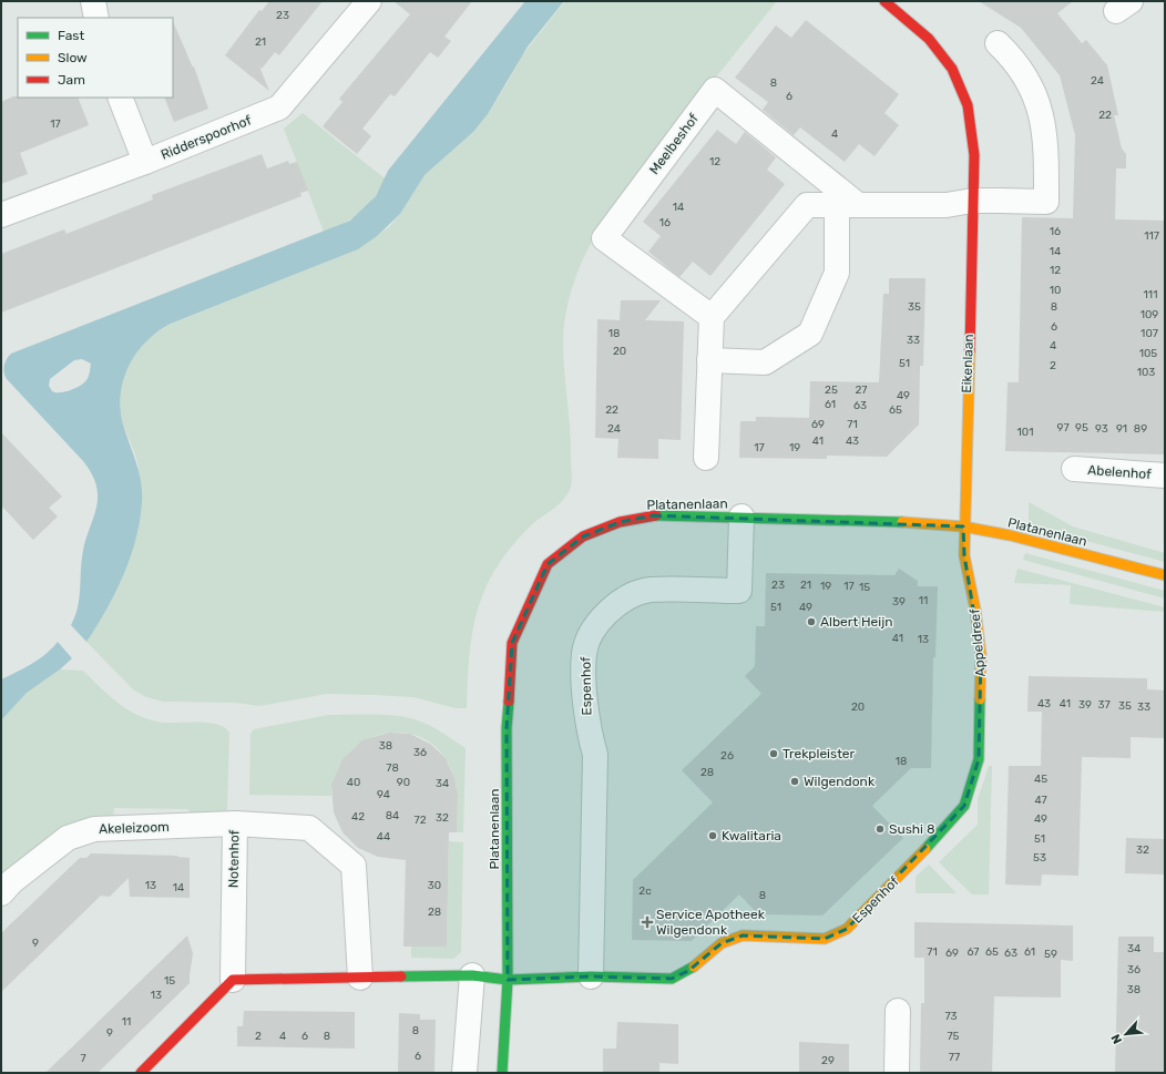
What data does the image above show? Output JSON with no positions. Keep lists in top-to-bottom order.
{
  "streets": {
    "street": [
      "Ridderspoorhof",
      "Meelbeshof",
      "Eikenlaan",
      "Abelenhof",
      "Platanenlaan",
      "Appeldreef",
      "Espenhof",
      "Akeleizoom",
      "Notenhof"
    ]
  },
  "crossings": [
    ["Eikenlaan", "Platanenlaan"],
    ["Eikenlaan", "Appeldreef"],
    ["Platanenlaan", "Appeldreef"],
    ["Platanenlaan", "Espenhof"],
    ["Appeldreef", "Espenhof"],
    ["Akeleizoom", "Notenhof"]
  ],
  "places": {
    "other": [
      "Albert Heijn",
      "Trekpleister",
      "Wilgendonk",
      "Sushi 8",
      "Kwalitaria"
    ],
    "health": ["Service Apotheek Wilgendonk"]
  },
  "house_numbers": [
    "23",
    "21",
    "24",
    "8",
    "6",
    "22",
    "17",
    "4",
    "12",
    "14",
    "16",
    "16",
    "117",
    "14",
    "12",
    "10",
    "111",
    "35",
    "8",
    "109",
    "6",
    "18",
    "107",
    "33",
    "4",
    "20",
    "105",
    "51",
    "2",
    "103",
    "25",
    "27",
    "49",
    "61",
    "63",
    "22",
    "65",
    "69",
    "71",
    "97",
    "95",
    "24",
    "93",
    "91",
    "89",
    "101",
    "41",
    "43",
    "17",
    "19",
    "23",
    "21",
    "19",
    "17",
    "15",
    "11",
    "39",
    "51",
    "49",
    "41",
    "13",
    "43",
    "41",
    "39",
    "37",
    "35",
    "20",
    "33",
    "38",
    "36",
    "26",
    "18",
    "78",
    "28",
    "45",
    "40",
    "90",
    "34",
    "94",
    "47",
    "84",
    "42",
    "32",
    "49",
    "72",
    "44",
    "51",
    "32",
    "53",
    "13",
    "30",
    "14",
    "2c",
    "8",
    "28",
    "9",
    "34",
    "71",
    "67",
    "65",
    "61",
    "69",
    "63",
    "59",
    "36",
    "15",
    "38",
    "13",
    "73",
    "11",
    "8",
    "9",
    "2",
    "4",
    "6",
    "8",
    "75",
    "6",
    "77",
    "7",
    "29"
  ],
  "legend": ["Fast", "Slow", "Jam"],
  "north": "bottom left"
}
